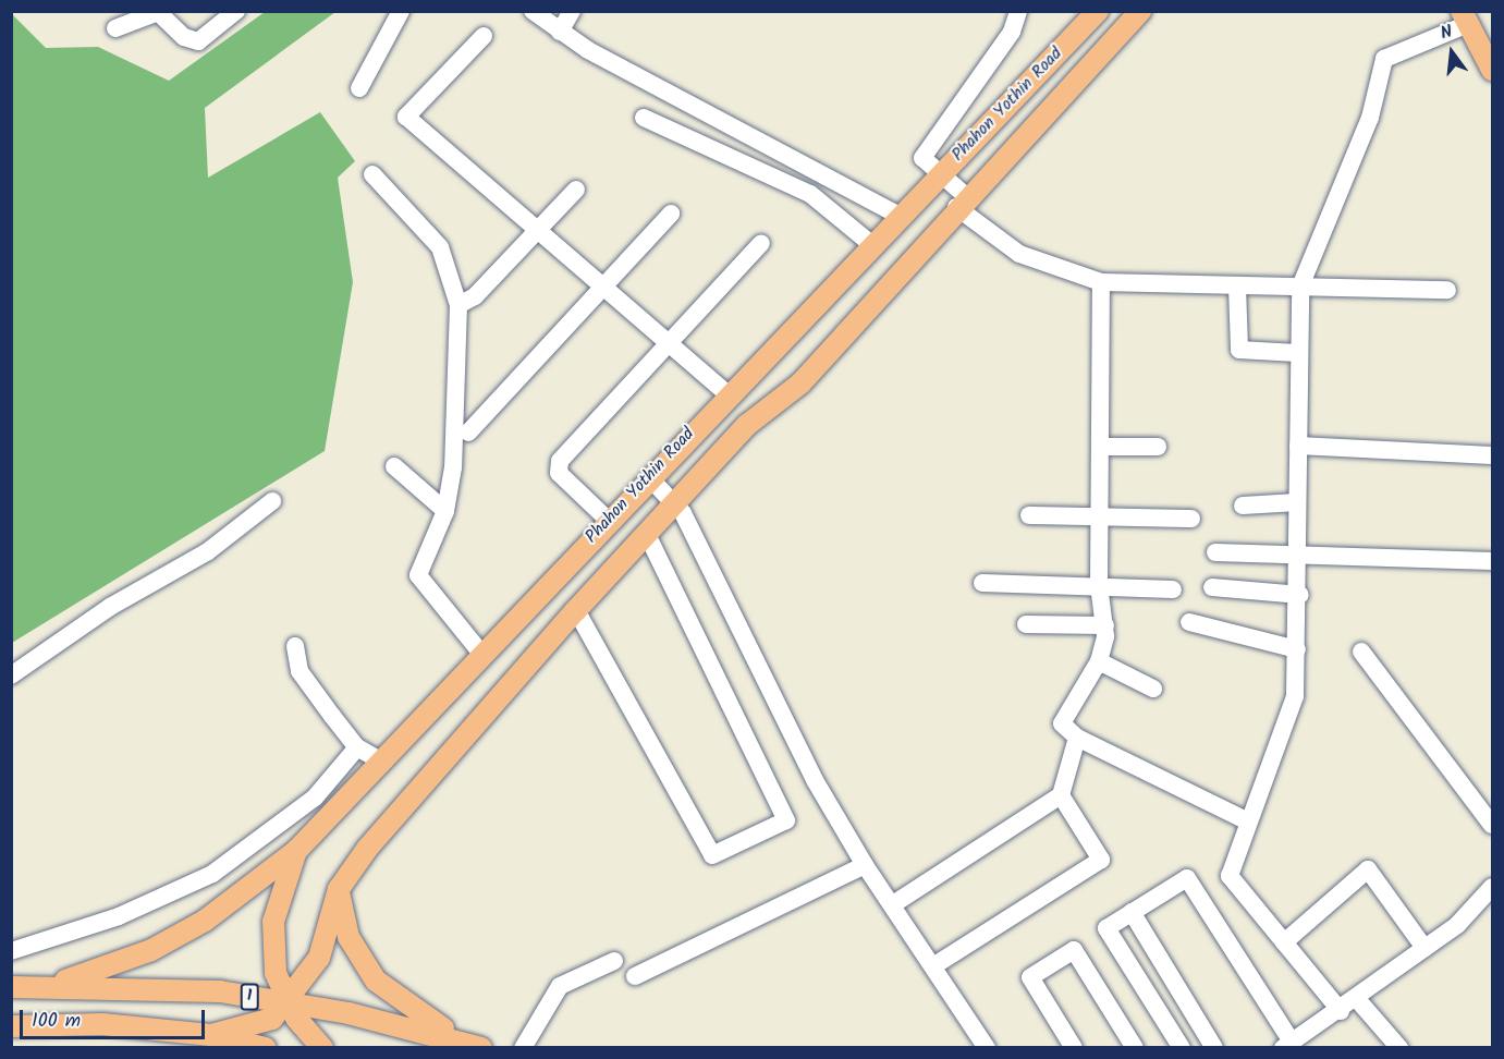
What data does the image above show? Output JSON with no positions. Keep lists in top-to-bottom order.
{
  "streets": {
    "main road": ["Phahon Yothin Road", "1"]
  },
  "crossings": [
    ["Phahon Yothin Road", "1"]
  ],
  "scale_bar": "100 m",
  "north": "top"
}
